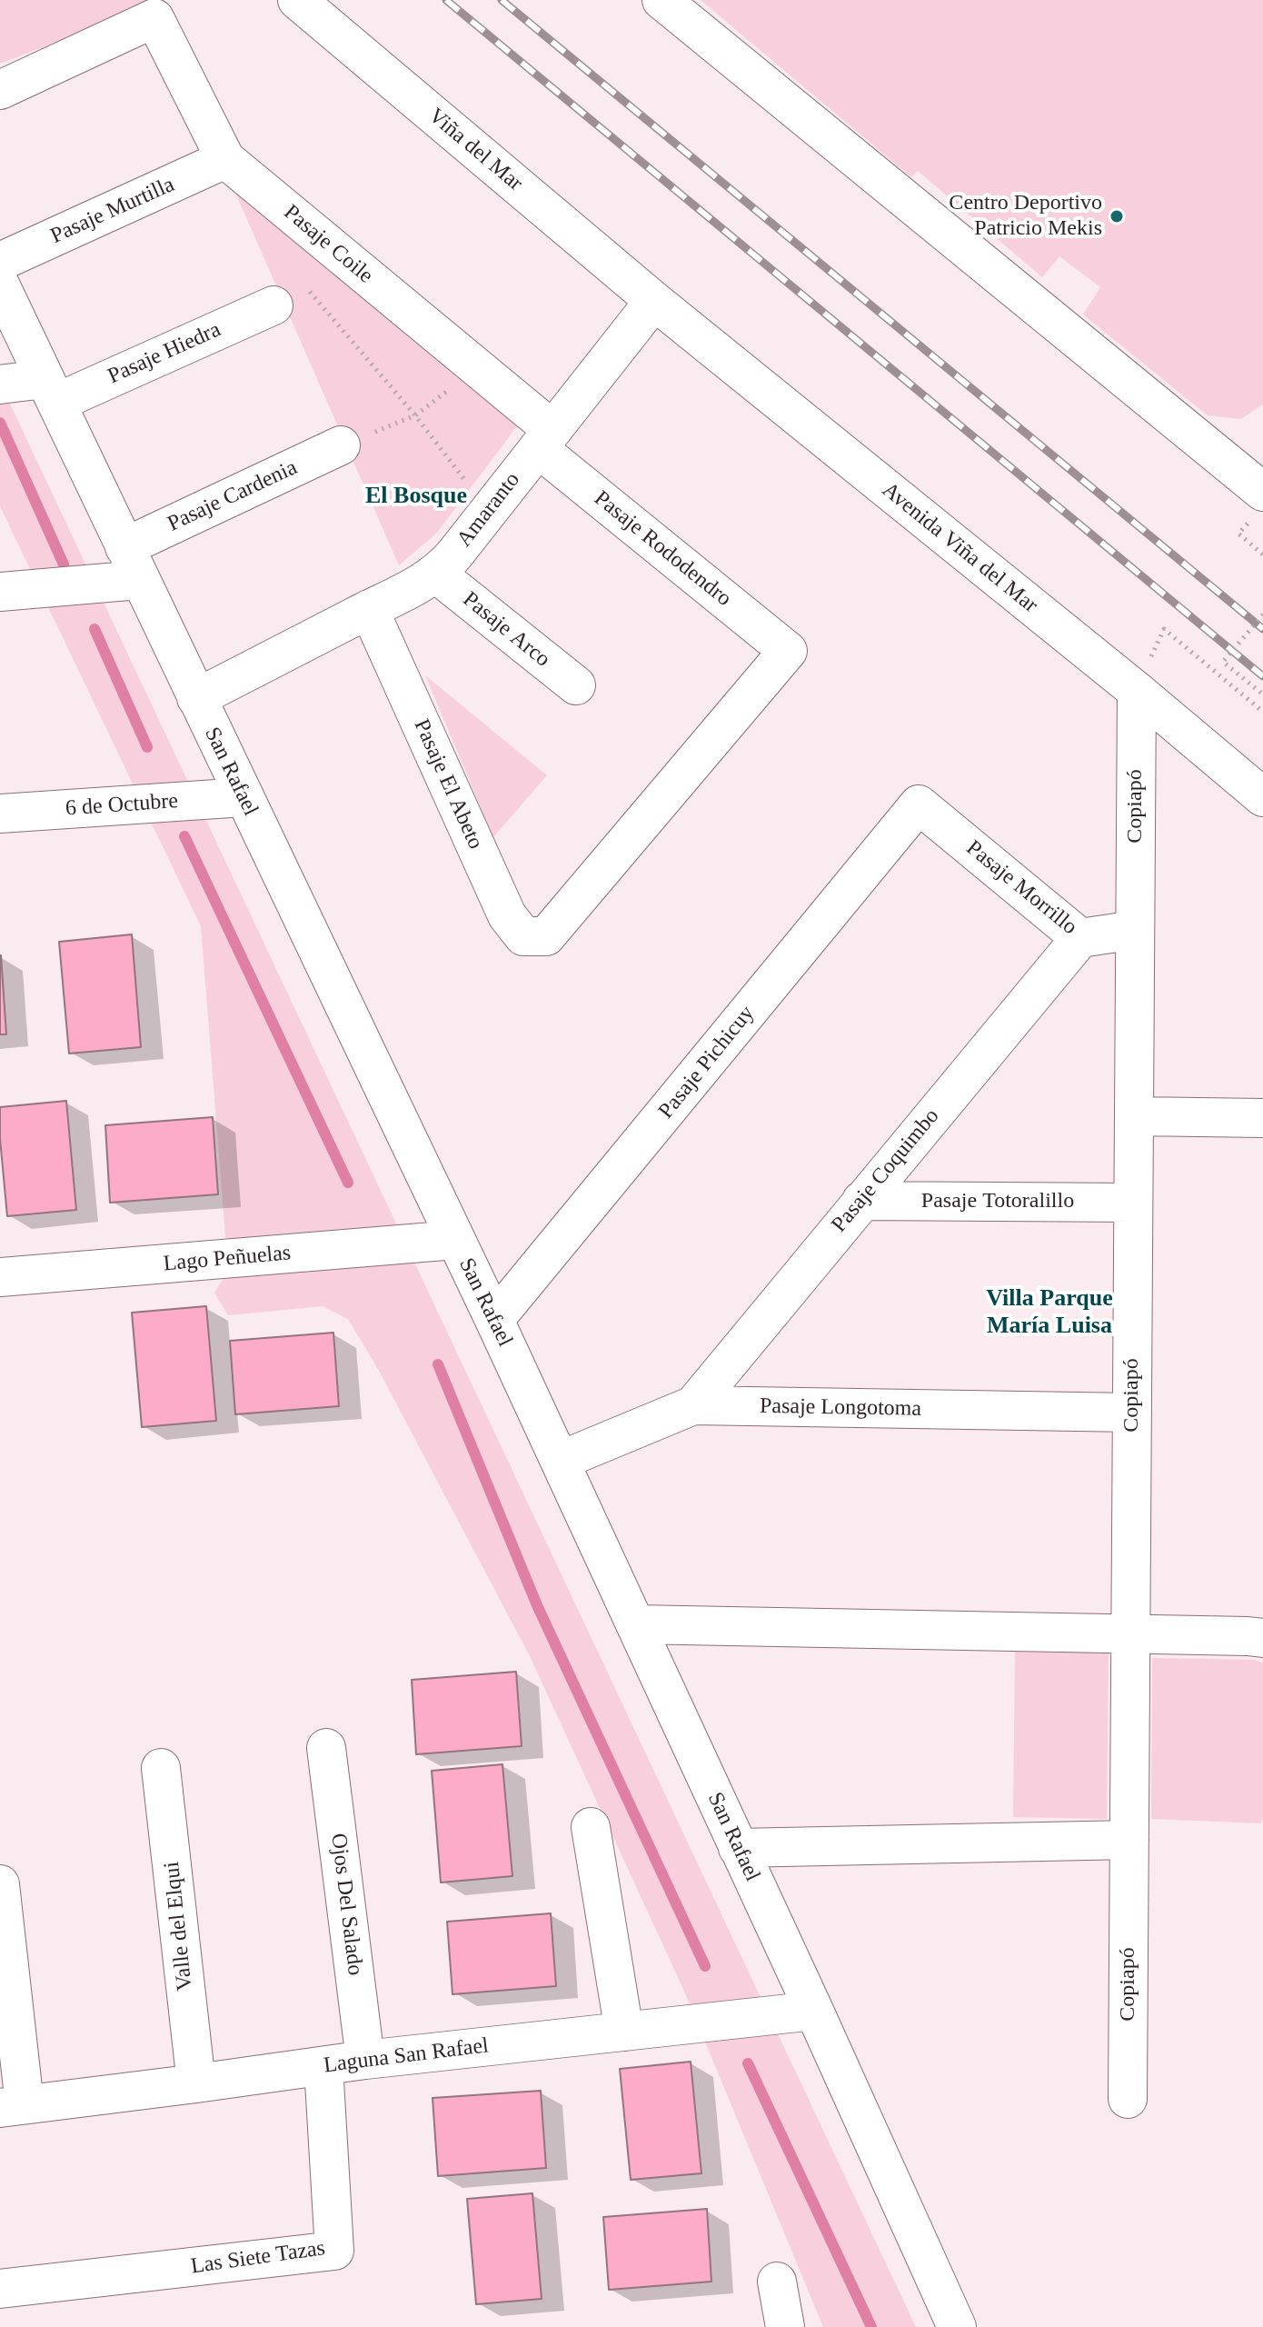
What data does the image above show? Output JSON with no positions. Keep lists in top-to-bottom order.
{
  "streets": {
    "street": [
      "Viña del Mar",
      "Pasaje Murtilla",
      "Pasaje Coile",
      "Pasaje Hiedra",
      "Pasaje Cardenia",
      "Amaranto",
      "Avenida Viña del Mar",
      "Pasaje Rododendro",
      "Pasaje Arco",
      "San Rafael",
      "Pasaje El Abeto",
      "6 de Octubre",
      "Copiapó",
      "Pasaje Morrillo",
      "Pasaje Pichicuy",
      "Pasaje Coquimbo",
      "Pasaje Totoralillo",
      "Lago Peñuelas",
      "Pasaje Longotoma",
      "Ojos Del Salado",
      "Valle del Elqui",
      "Laguna San Rafael",
      "Las Siete Tazas"
    ]
  },
  "crossings": [
    ["Viña del Mar", "Amaranto"],
    ["Viña del Mar", "Avenida Viña del Mar"],
    ["Pasaje Murtilla", "Pasaje Coile"],
    ["Pasaje Coile", "Amaranto"],
    ["Pasaje Coile", "Pasaje Rododendro"],
    ["Pasaje Hiedra", "San Rafael"],
    ["Pasaje Cardenia", "San Rafael"],
    ["Amaranto", "Avenida Viña del Mar"],
    ["Amaranto", "Pasaje Rododendro"],
    ["Amaranto", "Pasaje Arco"],
    ["Amaranto", "San Rafael"],
    ["Amaranto", "Pasaje El Abeto"],
    ["Avenida Viña del Mar", "Copiapó"],
    ["Pasaje Rododendro", "Pasaje El Abeto"],
    ["San Rafael", "6 de Octubre"],
    ["San Rafael", "Pasaje Pichicuy"],
    ["San Rafael", "Lago Peñuelas"],
    ["San Rafael", "Pasaje Longotoma"],
    ["San Rafael", "Laguna San Rafael"],
    ["Copiapó", "Pasaje Morrillo"],
    ["Copiapó", "Pasaje Totoralillo"],
    ["Copiapó", "Pasaje Longotoma"],
    ["Pasaje Morrillo", "Pasaje Pichicuy"],
    ["Pasaje Morrillo", "Pasaje Coquimbo"],
    ["Pasaje Coquimbo", "Pasaje Totoralillo"],
    ["Pasaje Coquimbo", "Pasaje Longotoma"],
    ["Ojos Del Salado", "Laguna San Rafael"],
    ["Valle del Elqui", "Laguna San Rafael"],
    ["Laguna San Rafael", "Las Siete Tazas"]
  ],
  "districts": ["El Bosque", "Villa Parque María Luisa"],
  "places": ["Centro Deportivo Patricio Mekis"]
}
